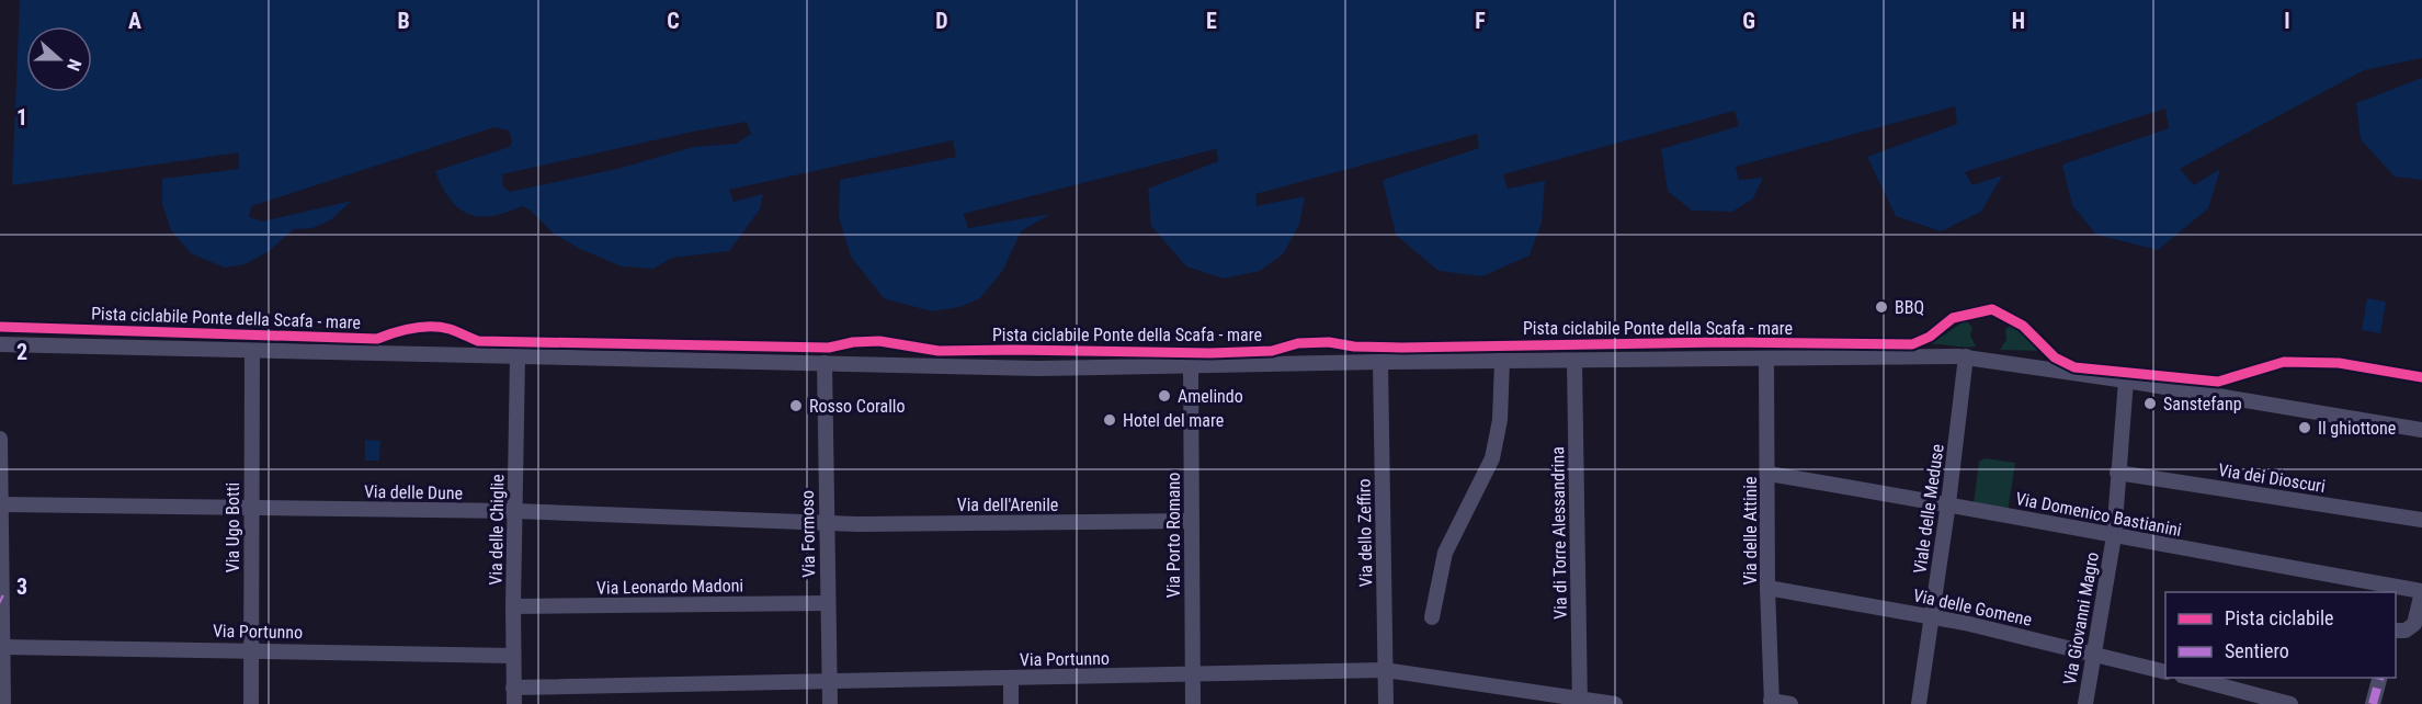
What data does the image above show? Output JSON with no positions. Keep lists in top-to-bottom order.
{
  "streets": {
    "street": [
      "Via dei Dioscuri",
      "Via delle Dune",
      "Via dell'Arenile",
      "Viale delle Meduse",
      "Via Domenico Bastianini",
      "Via Ugo Botti",
      "Via delle Chiglie",
      "Via delle Attinie",
      "Via dello Zeffiro",
      "Via di Torre Alessandrina",
      "Via Formoso",
      "Via Porto Romano",
      "Via Leonardo Madoni",
      "Via delle Gomene",
      "Via Giovanni Magro",
      "Via Portunno"
    ],
    "cycle path": ["Pista ciclabile Ponte della Scafa - mare"]
  },
  "crossings": [
    ["Via dei Dioscuri", "Via Giovanni Magro"],
    ["Via delle Dune", "Via dell'Arenile"],
    ["Via delle Dune", "Via Ugo Botti"],
    ["Via delle Dune", "Via delle Chiglie"],
    ["Via delle Dune", "Via Formoso"],
    ["Via dell'Arenile", "Via Formoso"],
    ["Via dell'Arenile", "Via Porto Romano"],
    ["Viale delle Meduse", "Via Domenico Bastianini"],
    ["Viale delle Meduse", "Via delle Gomene"],
    ["Via Domenico Bastianini", "Via delle Attinie"],
    ["Via Domenico Bastianini", "Via Giovanni Magro"],
    ["Via Ugo Botti", "Via Portunno"],
    ["Via delle Chiglie", "Via Leonardo Madoni"],
    ["Via delle Chiglie", "Via Portunno"],
    ["Via delle Attinie", "Via delle Gomene"],
    ["Via dello Zeffiro", "Via Portunno"],
    ["Via di Torre Alessandrina", "Via Portunno"],
    ["Via Formoso", "Via Leonardo Madoni"],
    ["Via Formoso", "Via Portunno"],
    ["Via Porto Romano", "Via Portunno"],
    ["Via delle Gomene", "Via Giovanni Magro"]
  ],
  "places": [
    "BBQ",
    "Amelindo",
    "Sanstefanp",
    "Rosso Corallo",
    "Hotel del mare",
    "Il ghiottone"
  ],
  "legend": ["Pista ciclabile", "Sentiero"],
  "north": "right",
  "grid": {
    "columns": [
      "A",
      "B",
      "C",
      "D",
      "E",
      "F",
      "G",
      "H",
      "I"
    ],
    "rows": ["1", "2", "3"]
  }
}
